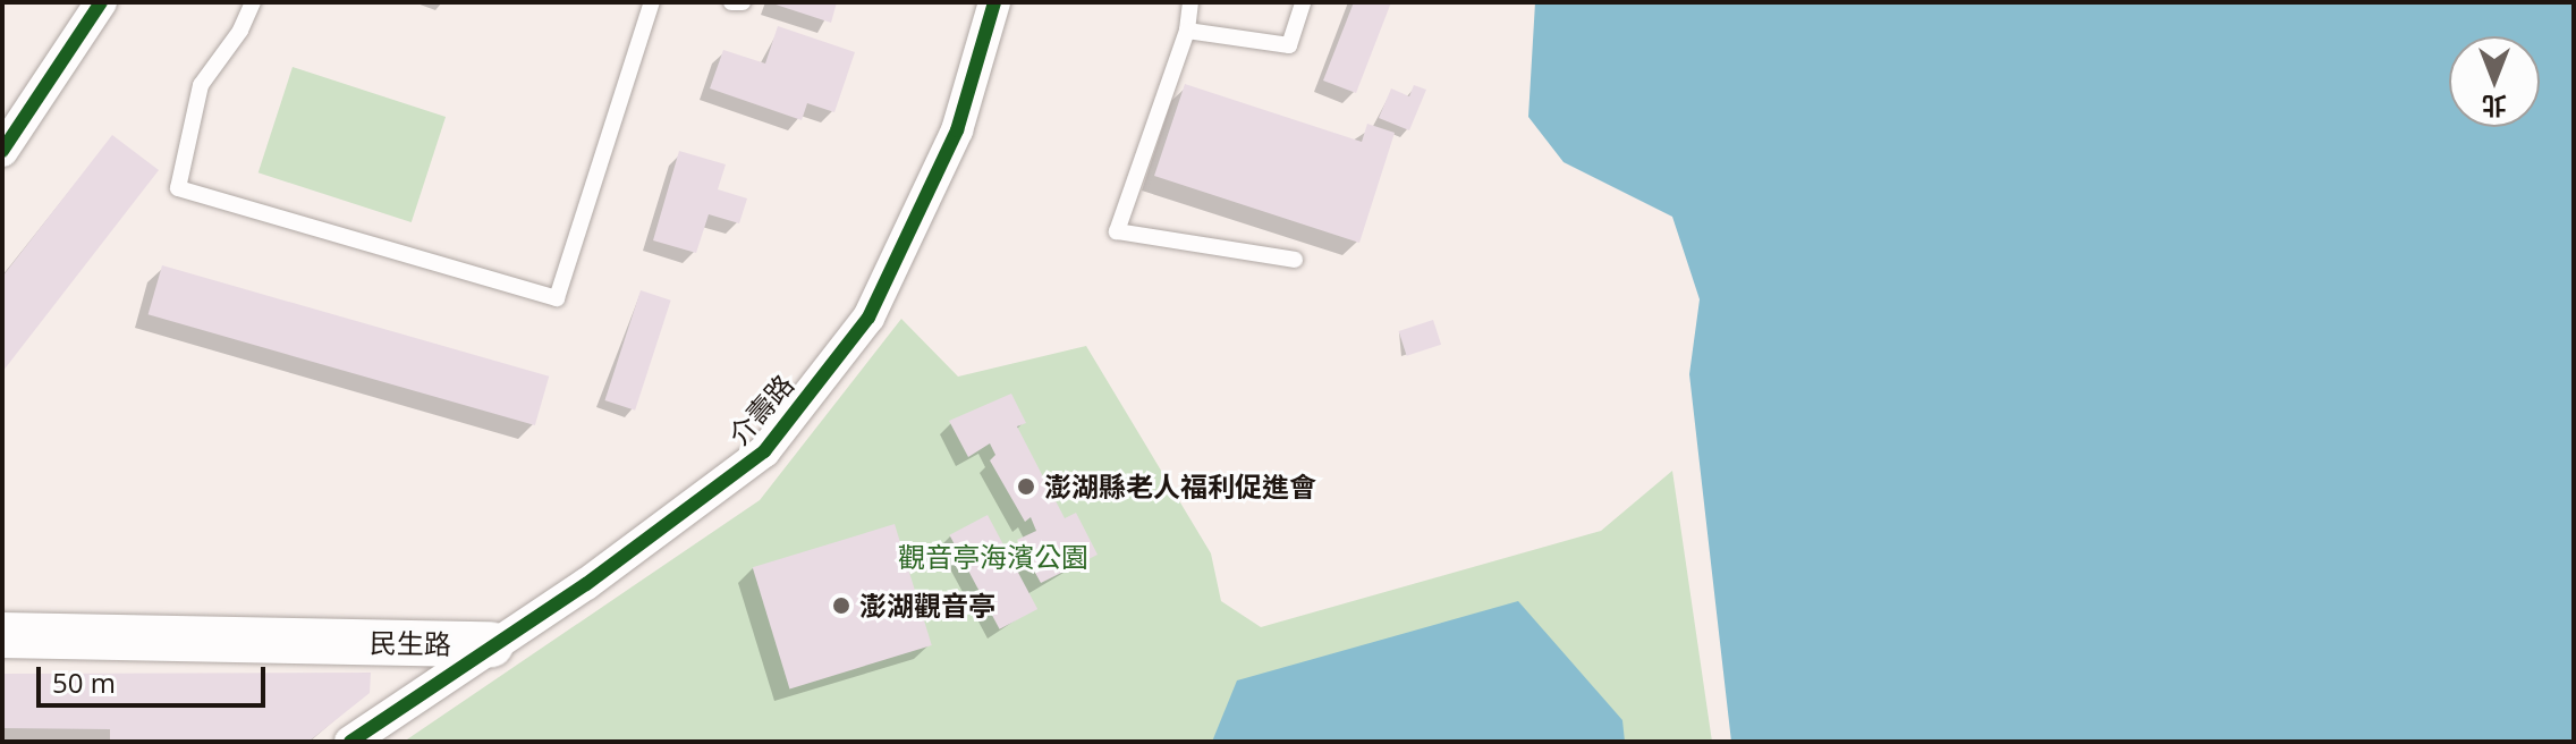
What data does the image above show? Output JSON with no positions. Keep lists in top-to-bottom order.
{
  "streets": {
    "main road": ["民生路"],
    "street": ["介壽路"]
  },
  "crossings": [
    ["介壽路", "民生路"]
  ],
  "parks": ["觀音亭海濱公園"],
  "places": ["澎湖縣老人福利促進會", "澎湖觀音亭"],
  "scale_bar": "50 m",
  "north": "bottom"
}
